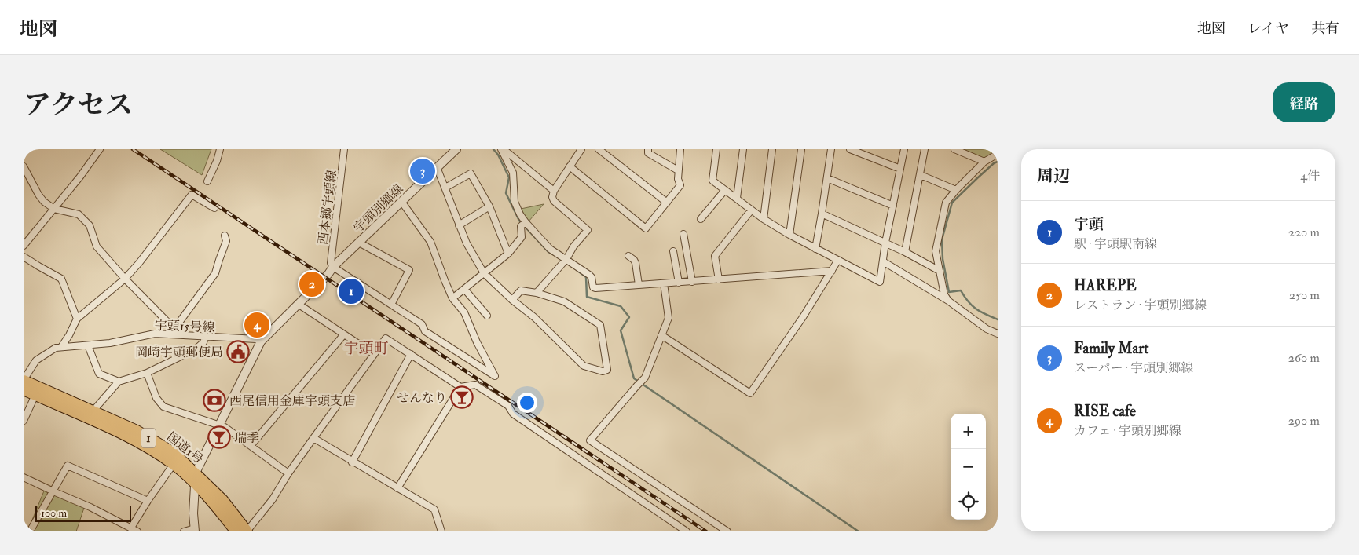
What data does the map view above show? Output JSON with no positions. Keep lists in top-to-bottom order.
{
  "streets": {
    "highway": ["1", "国道1号"],
    "street": ["西本郷宇頭線", "宇頭別郷線", "宇頭15号線"]
  },
  "crossings": [
    ["西本郷宇頭線", "宇頭別郷線"]
  ],
  "districts": ["宇頭町"],
  "places": {
    "public building": ["岡崎宇頭郵便局"],
    "bar": ["せんなり", "瑞季"],
    "bank": ["西尾信用金庫宇頭支店"]
  },
  "scale_bar": "100 m",
  "page": {
    "header": "地図",
    "nav": ["地図", "レイヤ", "共有"],
    "title": "アクセス",
    "buttons": "経路",
    "heading": ["周辺", "4件"],
    "pins": [
      "3",
      "2",
      "1",
      "4"
    ],
    "list": [
      {
        "mark": "1",
        "name": "宇頭",
        "note": "駅 · 宇頭駅南線",
        "value": "220 m"
      },
      {
        "mark": "2",
        "name": "HAREPE",
        "note": "レストラン · 宇頭別郷線",
        "value": "250 m"
      },
      {
        "mark": "3",
        "name": "Family Mart",
        "note": "スーパー · 宇頭別郷線",
        "value": "260 m"
      },
      {
        "mark": "4",
        "name": "RISE cafe",
        "note": "カフェ · 宇頭別郷線",
        "value": "290 m"
      }
    ],
    "map_buttons": ["+", "−"],
    "scale": "100 m"
  }
}
